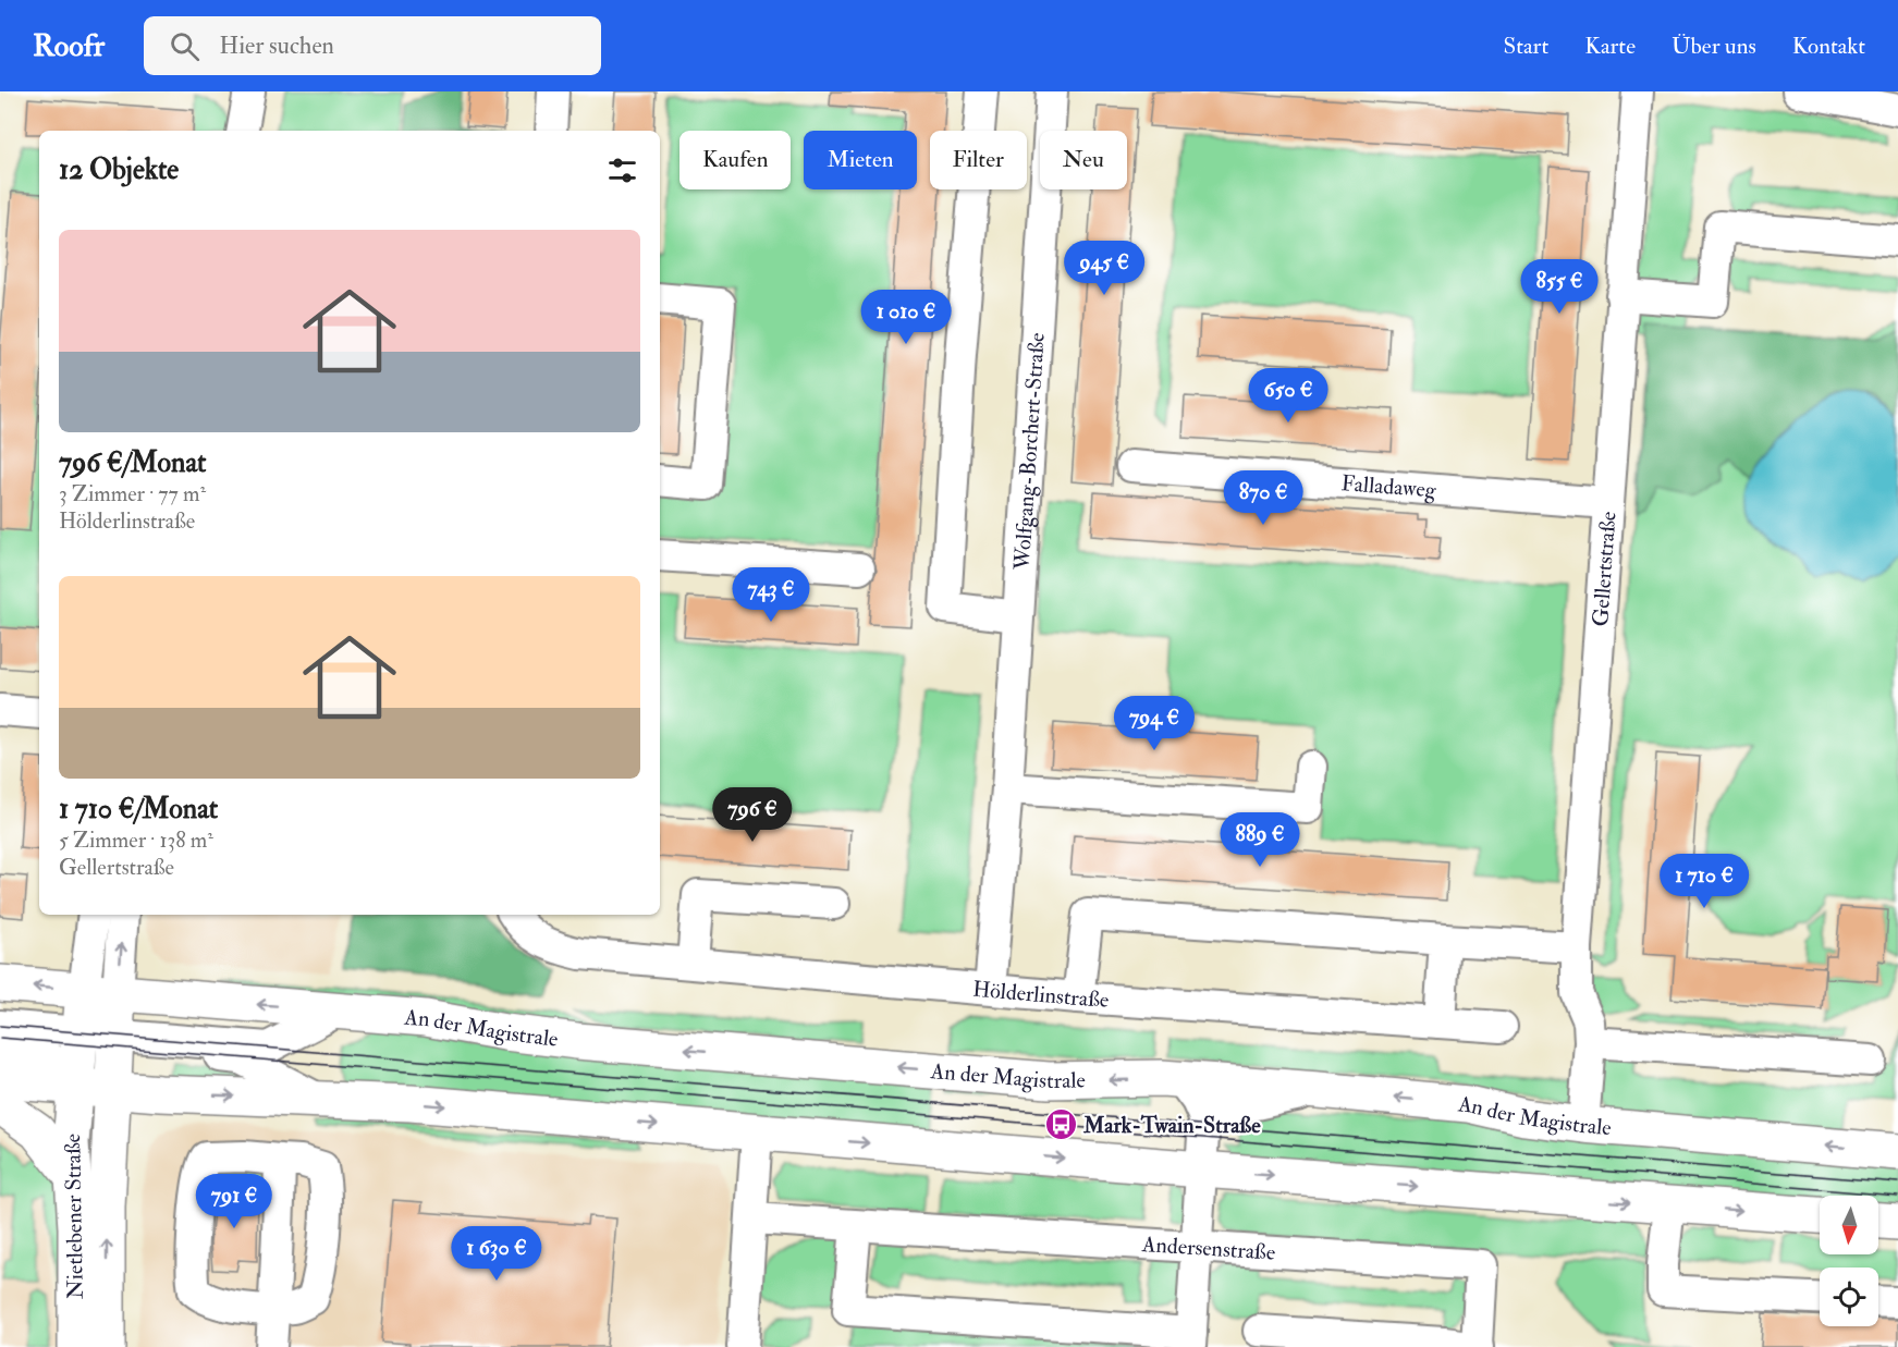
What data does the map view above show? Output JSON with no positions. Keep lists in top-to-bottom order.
{
  "streets": {
    "main road": ["An der Magistrale", "Nietlebener Straße"],
    "street": [
      "Wolfgang-Borchert-Straße",
      "Falladaweg",
      "Gellertstraße",
      "Hölderlinstraße",
      "Andersenstraße"
    ]
  },
  "crossings": [
    ["Wolfgang-Borchert-Straße", "Hölderlinstraße"],
    ["Falladaweg", "Gellertstraße"],
    ["Gellertstraße", "An der Magistrale"]
  ],
  "places": {
    "bus stop": ["Mark-Twain-Straße"]
  },
  "north": "bottom",
  "page": {
    "header": "Roofr",
    "search": "Hier suchen",
    "nav": [
      "Start",
      "Karte",
      "Über uns",
      "Kontakt"
    ],
    "chip": [
      "Kaufen",
      "Mieten",
      "Filter",
      "Neu"
    ],
    "heading": "12 Objekte",
    "list": [
      {
        "name": "796 €/Monat",
        "note": "3 Zimmer · 77 m² · Hölderlinstraße"
      },
      {
        "name": "1 710 €/Monat",
        "note": "5 Zimmer · 138 m² · Gellertstraße"
      }
    ],
    "price": [
      "945 €",
      "855 €",
      "1 010 €",
      "650 €",
      "870 €",
      "743 €",
      "794 €",
      "796 €",
      "889 €",
      "1 710 €",
      "791 €",
      "1 630 €"
    ]
  }
}
